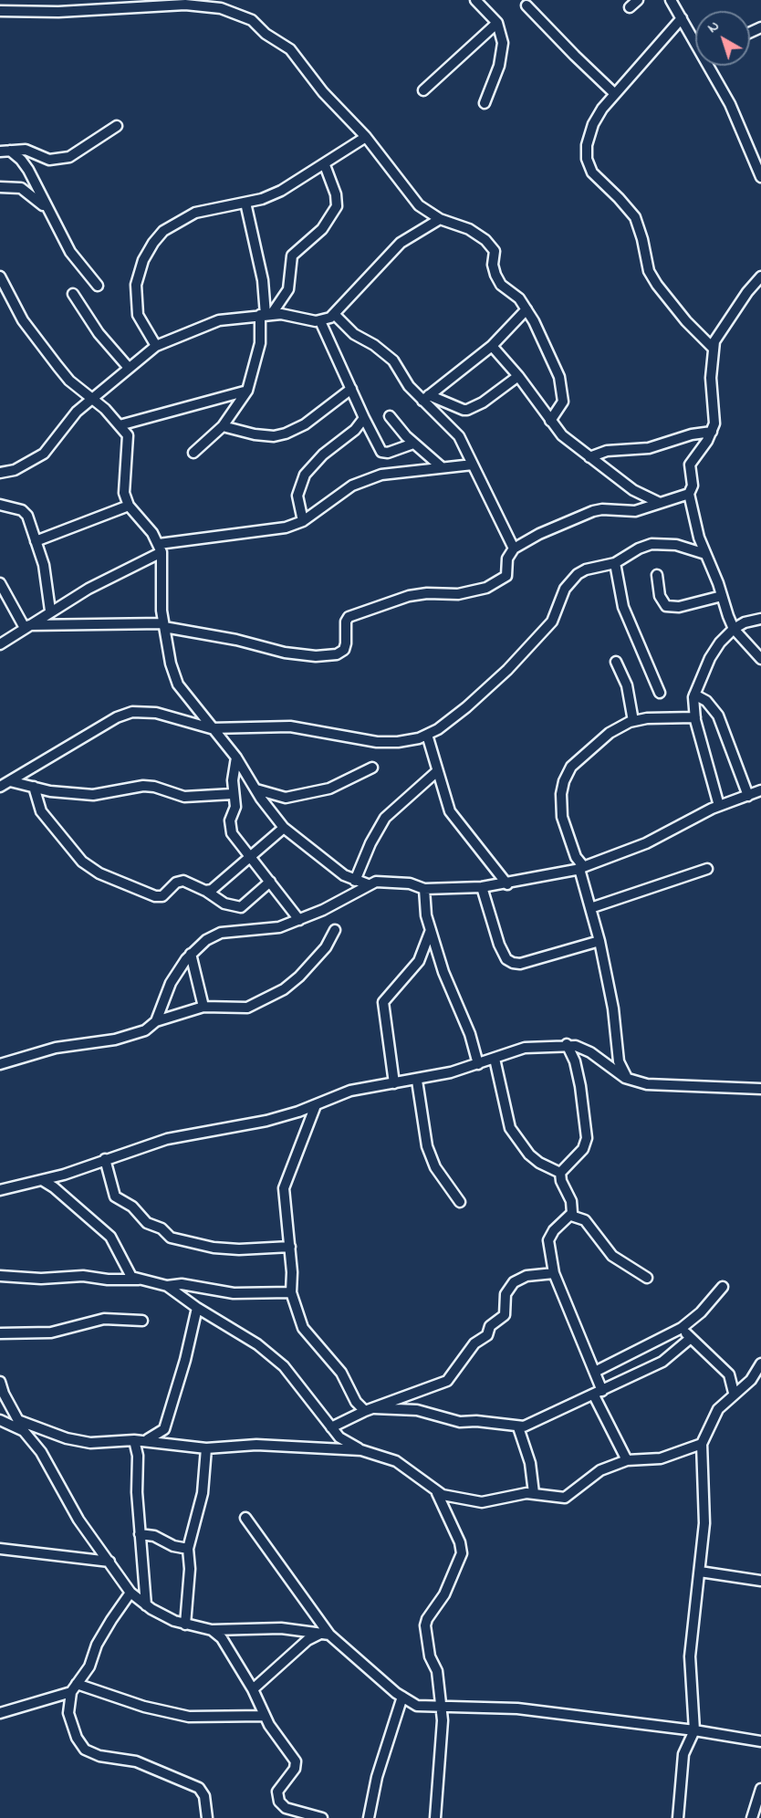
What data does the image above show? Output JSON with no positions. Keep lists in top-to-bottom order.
{
  "north": "top left"
}
